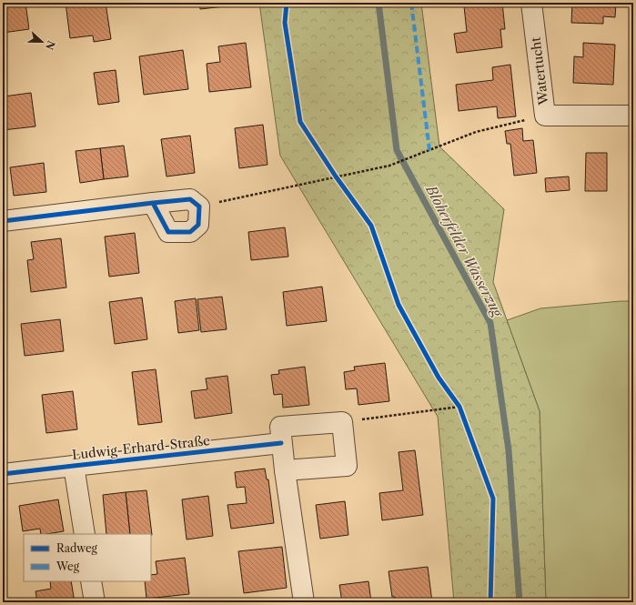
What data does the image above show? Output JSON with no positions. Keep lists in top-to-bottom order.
{
  "streets": {
    "street": ["Watertucht", "Ludwig-Erhard-Straße"]
  },
  "water": ["Bloherfelder Wasserzug"],
  "legend": ["Radweg", "Weg"],
  "north": "right"
}
